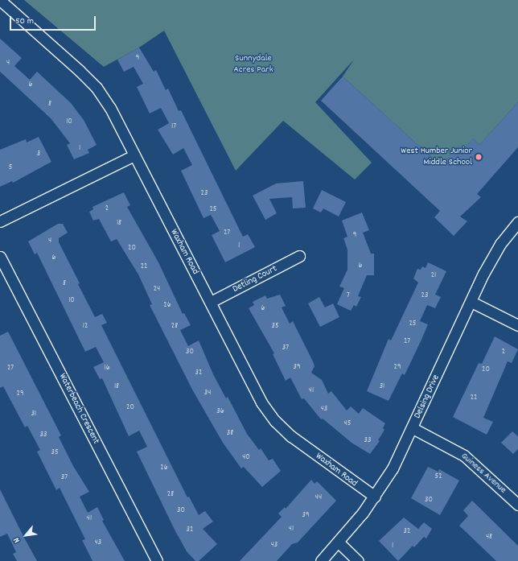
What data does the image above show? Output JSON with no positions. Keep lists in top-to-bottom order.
{
  "streets": {
    "street": [
      "Waxham Road",
      "Detling Court",
      "Delsing Drive",
      "Waterbeach Crescent",
      "Guiness Avenue"
    ]
  },
  "crossings": [
    ["Waxham Road", "Detling Court"],
    ["Waxham Road", "Delsing Drive"],
    ["Delsing Drive", "Guiness Avenue"]
  ],
  "parks": ["Sunnydale Acres Park"],
  "places": ["West Humber Junior Middle School"],
  "house_numbers": [
    "9",
    "4",
    "6",
    "8",
    "10",
    "17",
    "1",
    "3",
    "5",
    "23",
    "2",
    "25",
    "18",
    "27",
    "9",
    "4",
    "1",
    "20",
    "6",
    "6",
    "22",
    "21",
    "8",
    "24",
    "7",
    "23",
    "10",
    "26",
    "6",
    "25",
    "12",
    "28",
    "35",
    "27",
    "37",
    "30",
    "2",
    "39",
    "29",
    "27",
    "16",
    "20",
    "32",
    "18",
    "31",
    "41",
    "34",
    "29",
    "22",
    "20",
    "43",
    "36",
    "31",
    "45",
    "38",
    "33",
    "33",
    "35",
    "40",
    "26",
    "52",
    "37",
    "28",
    "44",
    "30",
    "30",
    "39",
    "41",
    "41",
    "32",
    "32",
    "48",
    "43",
    "43",
    "1"
  ],
  "scale_bar": "50 m",
  "north": "bottom left"
}
